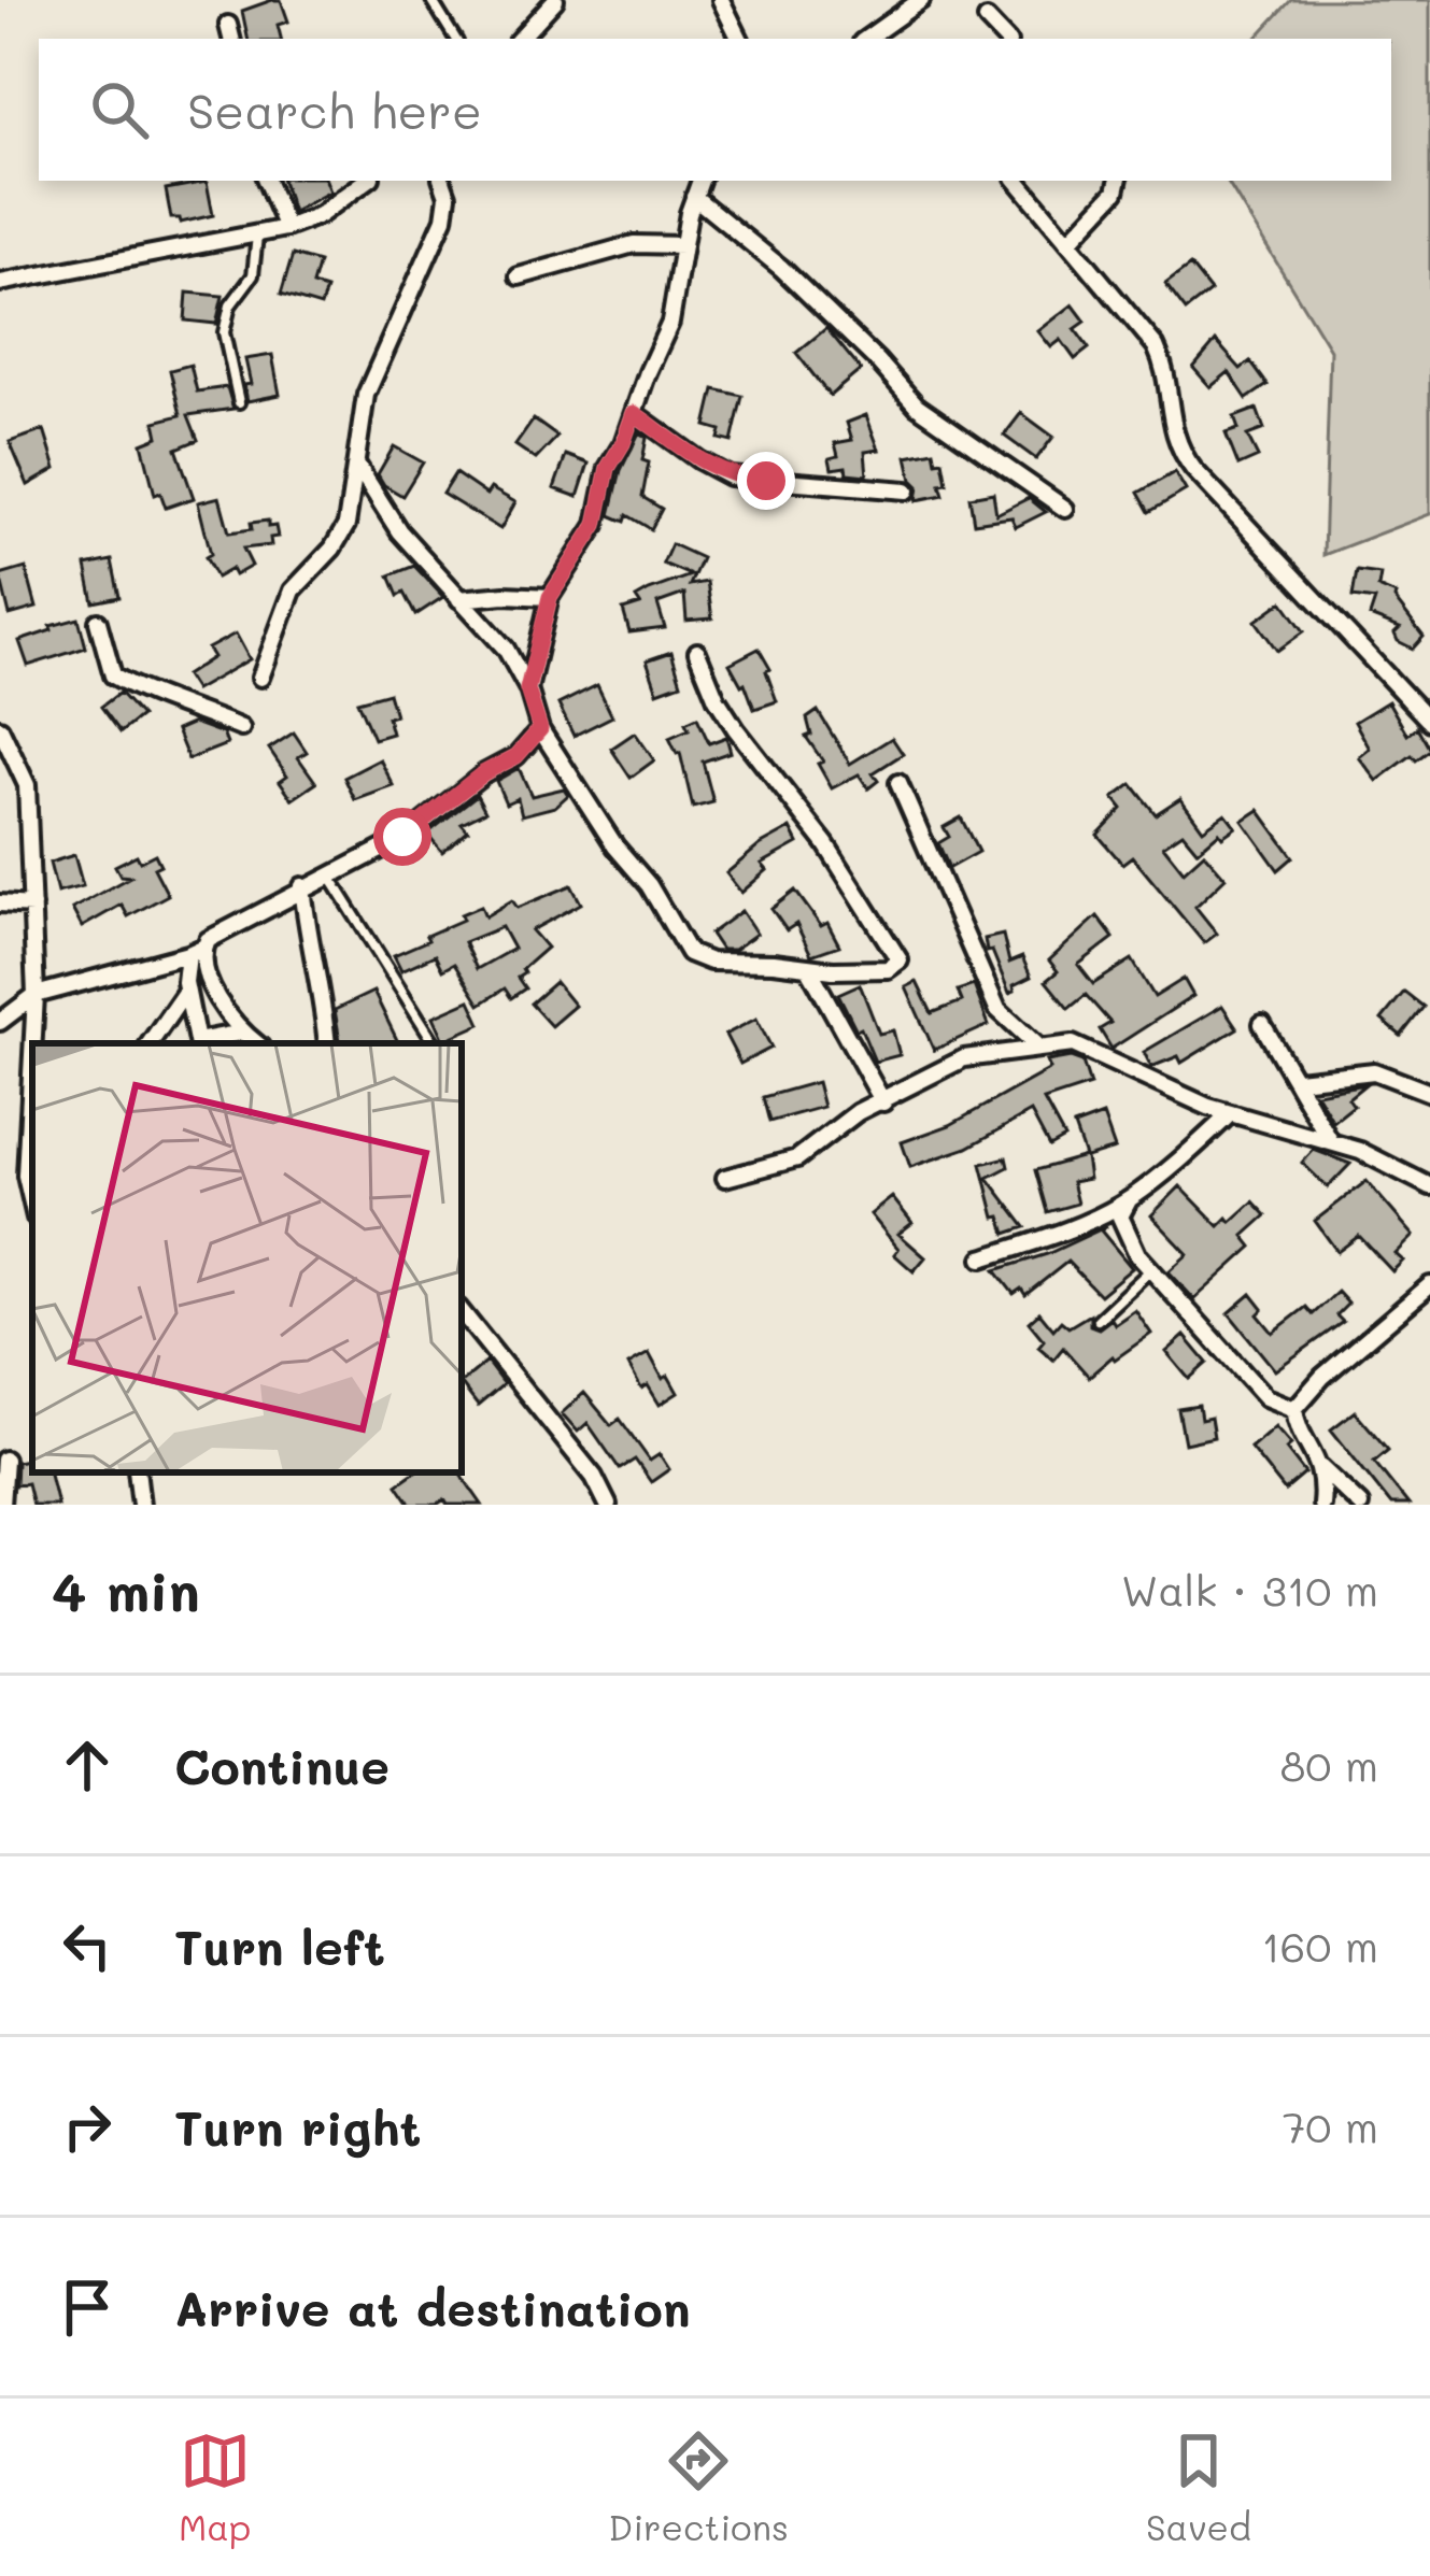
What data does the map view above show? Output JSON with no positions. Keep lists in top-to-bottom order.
{
  "page": {
    "search": "Search here",
    "heading": ["4 min", "Walk · 310 m"],
    "list": [
      ["Continue", "80 m"],
      ["Turn left", "160 m"],
      ["Turn right", "70 m"],
      "Arrive at destination"
    ],
    "nav": ["Map", "Directions", "Saved"]
  }
}
